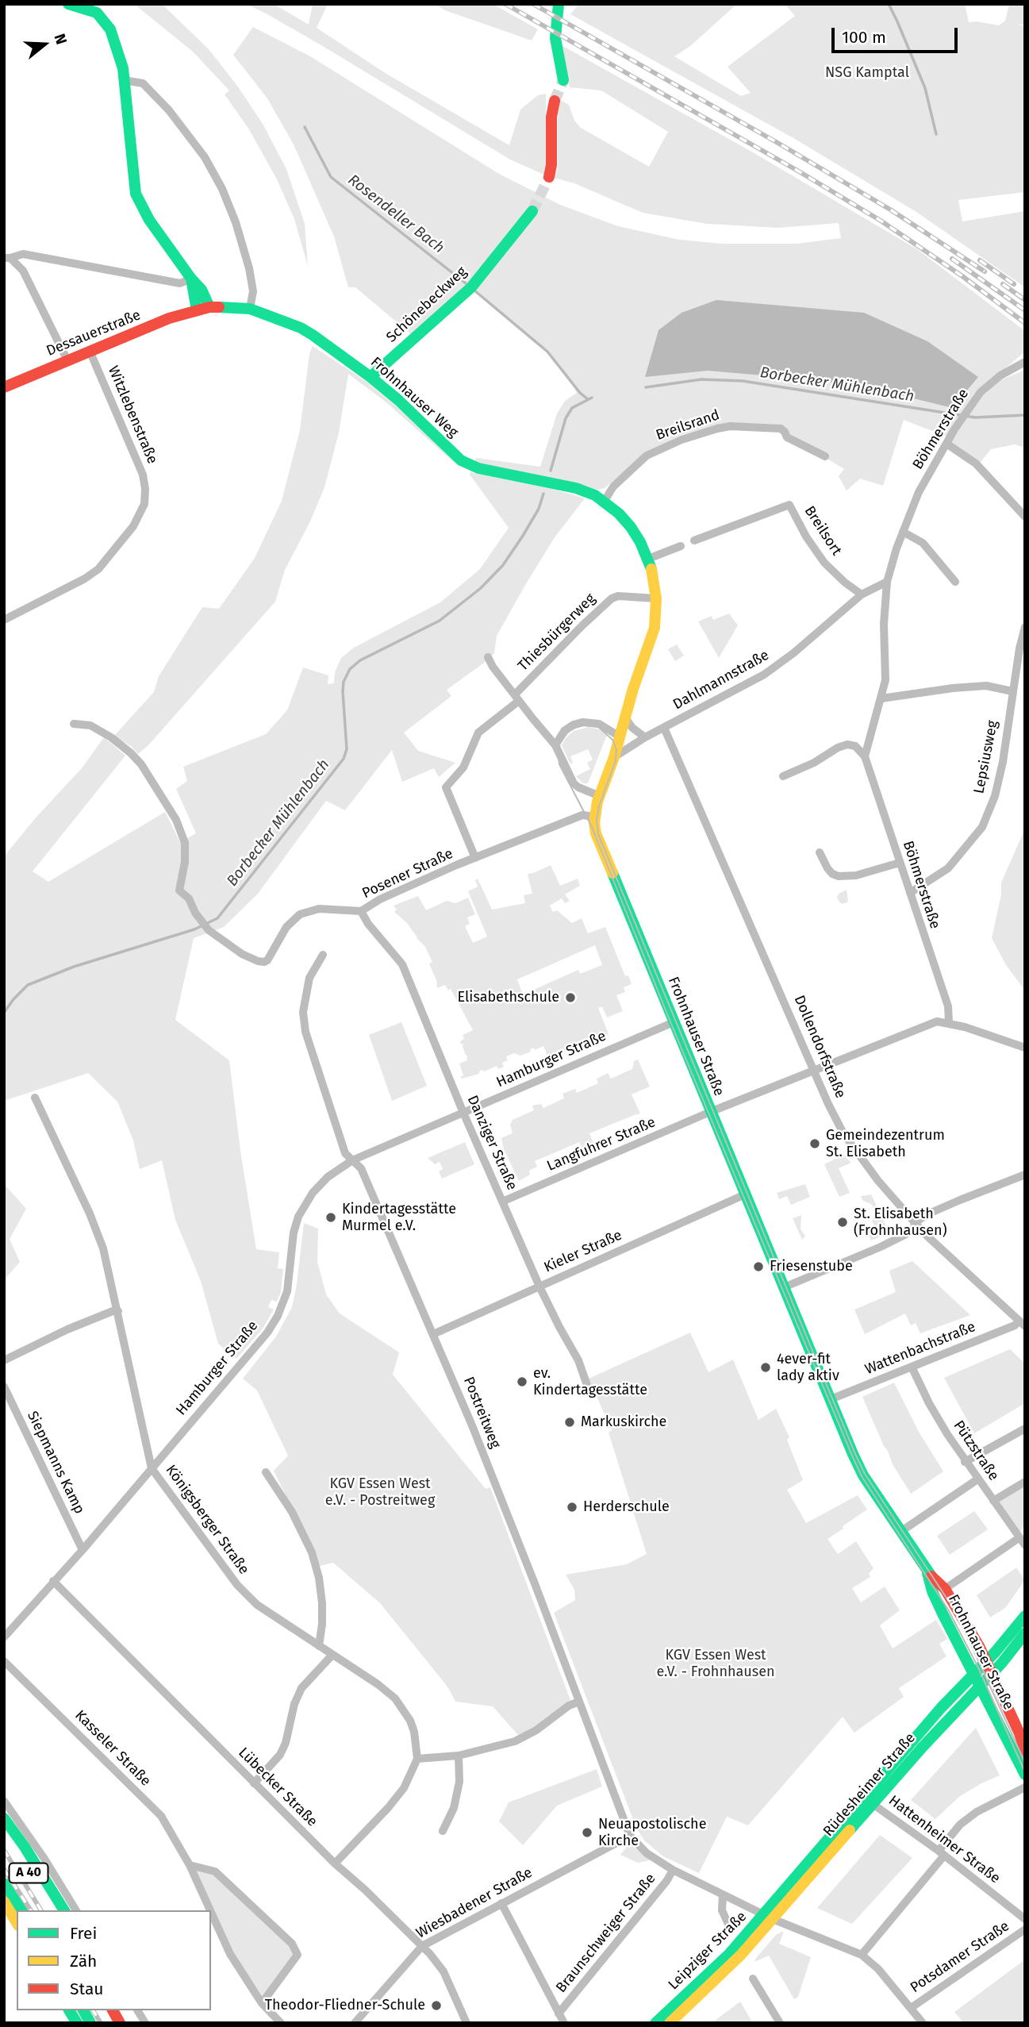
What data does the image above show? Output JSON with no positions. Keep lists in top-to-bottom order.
{
  "streets": {
    "main road": [
      "Schönebeckweg",
      "Dessauerstraße",
      "Frohnhauser Weg",
      "Frohnhauser Straße",
      "Rüdesheimer Straße",
      "A 40",
      "Leipziger Straße"
    ],
    "street": [
      "Witzlebenstraße",
      "Breilsrand",
      "Böhmerstraße",
      "Breilsort",
      "Thiesbürgerweg",
      "Dahlmannstraße",
      "Lepsiusweg",
      "Posener Straße",
      "Dollendorfstraße",
      "Hamburger Straße",
      "Danziger Straße",
      "Langfuhrer Straße",
      "Kieler Straße",
      "Wattenbachstraße",
      "Postreitweg",
      "Pützstraße",
      "Siepmanns Kamp",
      "Königsberger Straße",
      "Kasseler Straße",
      "Lübecker Straße",
      "Hattenheimer Straße",
      "Wiesbadener Straße",
      "Braunschweiger Straße",
      "Potsdamer Straße"
    ]
  },
  "crossings": [
    ["Schönebeckweg", "Frohnhauser Weg"],
    ["Dessauerstraße", "Frohnhauser Weg"],
    ["Dessauerstraße", "Witzlebenstraße"],
    ["Frohnhauser Weg", "Breilsrand"],
    ["Frohnhauser Weg", "Frohnhauser Straße"],
    ["Breilsrand", "Frohnhauser Straße"],
    ["Böhmerstraße", "Dahlmannstraße"],
    ["Böhmerstraße", "Lepsiusweg"],
    ["Böhmerstraße", "Langfuhrer Straße"],
    ["Breilsort", "Dahlmannstraße"],
    ["Thiesbürgerweg", "Posener Straße"],
    ["Thiesbürgerweg", "Frohnhauser Straße"],
    ["Dahlmannstraße", "Frohnhauser Straße"],
    ["Dahlmannstraße", "Dollendorfstraße"],
    ["Posener Straße", "Frohnhauser Straße"],
    ["Posener Straße", "Danziger Straße"],
    ["Frohnhauser Straße", "Hamburger Straße"],
    ["Frohnhauser Straße", "Langfuhrer Straße"],
    ["Frohnhauser Straße", "Kieler Straße"],
    ["Frohnhauser Straße", "Wattenbachstraße"],
    ["Frohnhauser Straße", "Rüdesheimer Straße"],
    ["Dollendorfstraße", "Langfuhrer Straße"],
    ["Dollendorfstraße", "Wattenbachstraße"],
    ["Hamburger Straße", "Danziger Straße"],
    ["Hamburger Straße", "Postreitweg"],
    ["Hamburger Straße", "Siepmanns Kamp"],
    ["Hamburger Straße", "Königsberger Straße"],
    ["Hamburger Straße", "Lübecker Straße"],
    ["Danziger Straße", "Langfuhrer Straße"],
    ["Danziger Straße", "Kieler Straße"],
    ["Kieler Straße", "Postreitweg"],
    ["Wattenbachstraße", "Pützstraße"],
    ["Postreitweg", "Rüdesheimer Straße"],
    ["Postreitweg", "Wiesbadener Straße"],
    ["Postreitweg", "Braunschweiger Straße"],
    ["Postreitweg", "Leipziger Straße"],
    ["Rüdesheimer Straße", "Hattenheimer Straße"],
    ["Rüdesheimer Straße", "Leipziger Straße"],
    ["Lübecker Straße", "Wiesbadener Straße"]
  ],
  "water": ["Rosendeller Bach", "Borbecker Mühlenbach"],
  "parks": ["NSG Kamptal", "KGV Essen West e.V. - Postreitweg", "KGV Essen West e.V. - Frohnhausen"],
  "places": [
    "Elisabethschule",
    "Gemeindezentrum St. Elisabeth",
    "Kindertagesstätte Murmel e.V.",
    "St. Elisabeth (Frohnhausen)",
    "Friesenstube",
    "4ever-fit lady aktiv",
    "ev. Kindertagesstätte",
    "Markuskirche",
    "Herderschule",
    "Neuapostolische Kirche",
    "Theodor-Fliedner-Schule"
  ],
  "legend": ["Frei", "Zäh", "Stau"],
  "scale_bar": "100 m",
  "north": "right"
}
